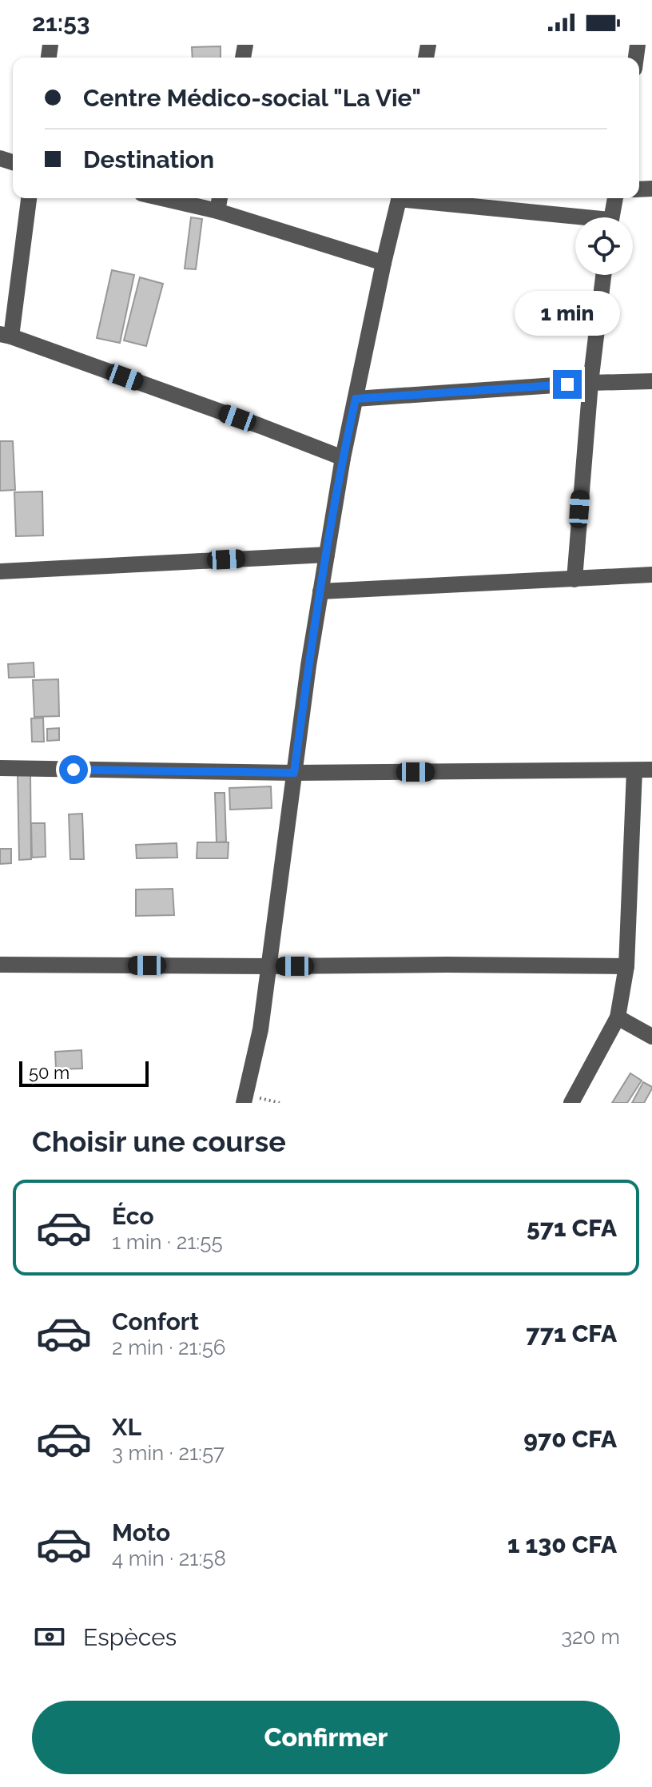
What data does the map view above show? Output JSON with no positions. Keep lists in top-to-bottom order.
{
  "scale_bar": "50 m",
  "page": {
    "status": "21:53",
    "banner": ["Centre Médico-social \"La Vie\"", "Destination"],
    "bubble": "1 min",
    "scale": "50 m",
    "heading": "Choisir une course",
    "list": [
      {
        "name": "Éco",
        "note": "1 min · 21:55",
        "value": "571 CFA"
      },
      {
        "name": "Confort",
        "note": "2 min · 21:56",
        "value": "771 CFA"
      },
      {
        "name": "XL",
        "note": "3 min · 21:57",
        "value": "970 CFA"
      },
      {
        "name": "Moto",
        "note": "4 min · 21:58",
        "value": "1 130 CFA"
      }
    ],
    "pay": ["Espèces", "320 m"],
    "buttons": "Confirmer"
  }
}
